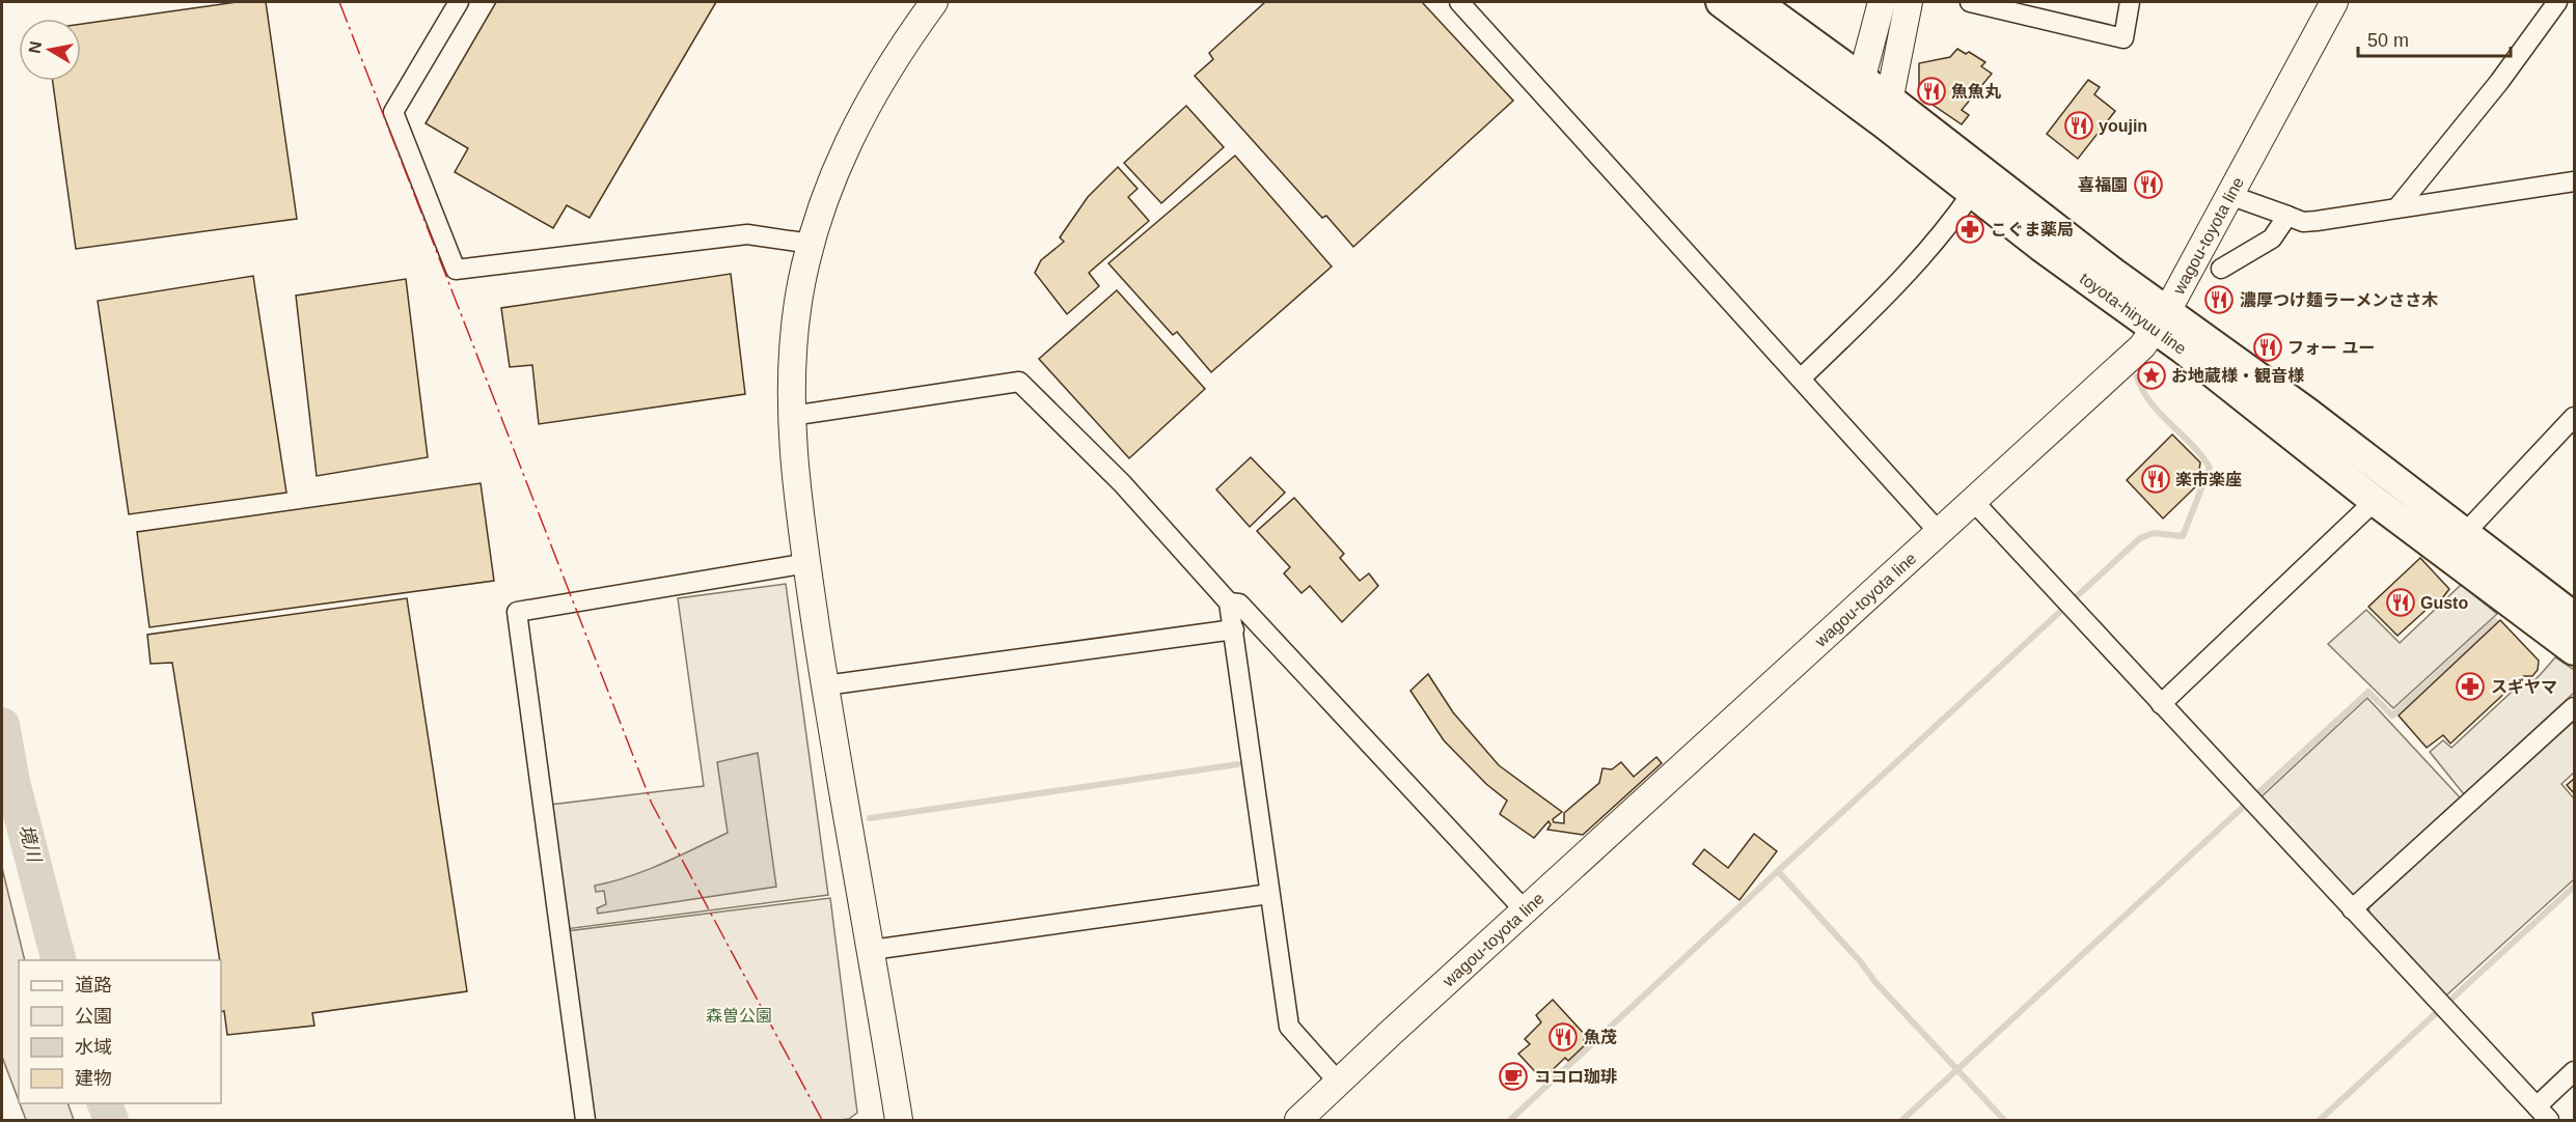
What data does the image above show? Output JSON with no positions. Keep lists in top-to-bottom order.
{
  "streets": {
    "main road": ["wagou-toyota line", "toyota-hiryuu line"]
  },
  "crossings": [
    ["wagou-toyota line", "toyota-hiryuu line"]
  ],
  "water": ["境川"],
  "parks": ["森曽公園"],
  "places": {
    "restaurant": [
      "魚魚丸",
      "youjin",
      "喜福園",
      "濃厚つけ麺ラーメンささ木",
      "フォー ユー",
      "楽市楽座",
      "Gusto",
      "魚茂"
    ],
    "pharmacy": ["こぐま薬局", "スギヤマ"],
    "place": ["お地蔵様・観音様"],
    "cafe": ["ココロ珈琲"]
  },
  "legend": [
    "道路",
    "公園",
    "水域",
    "建物"
  ],
  "scale_bar": "50 m",
  "north": "left"
}
